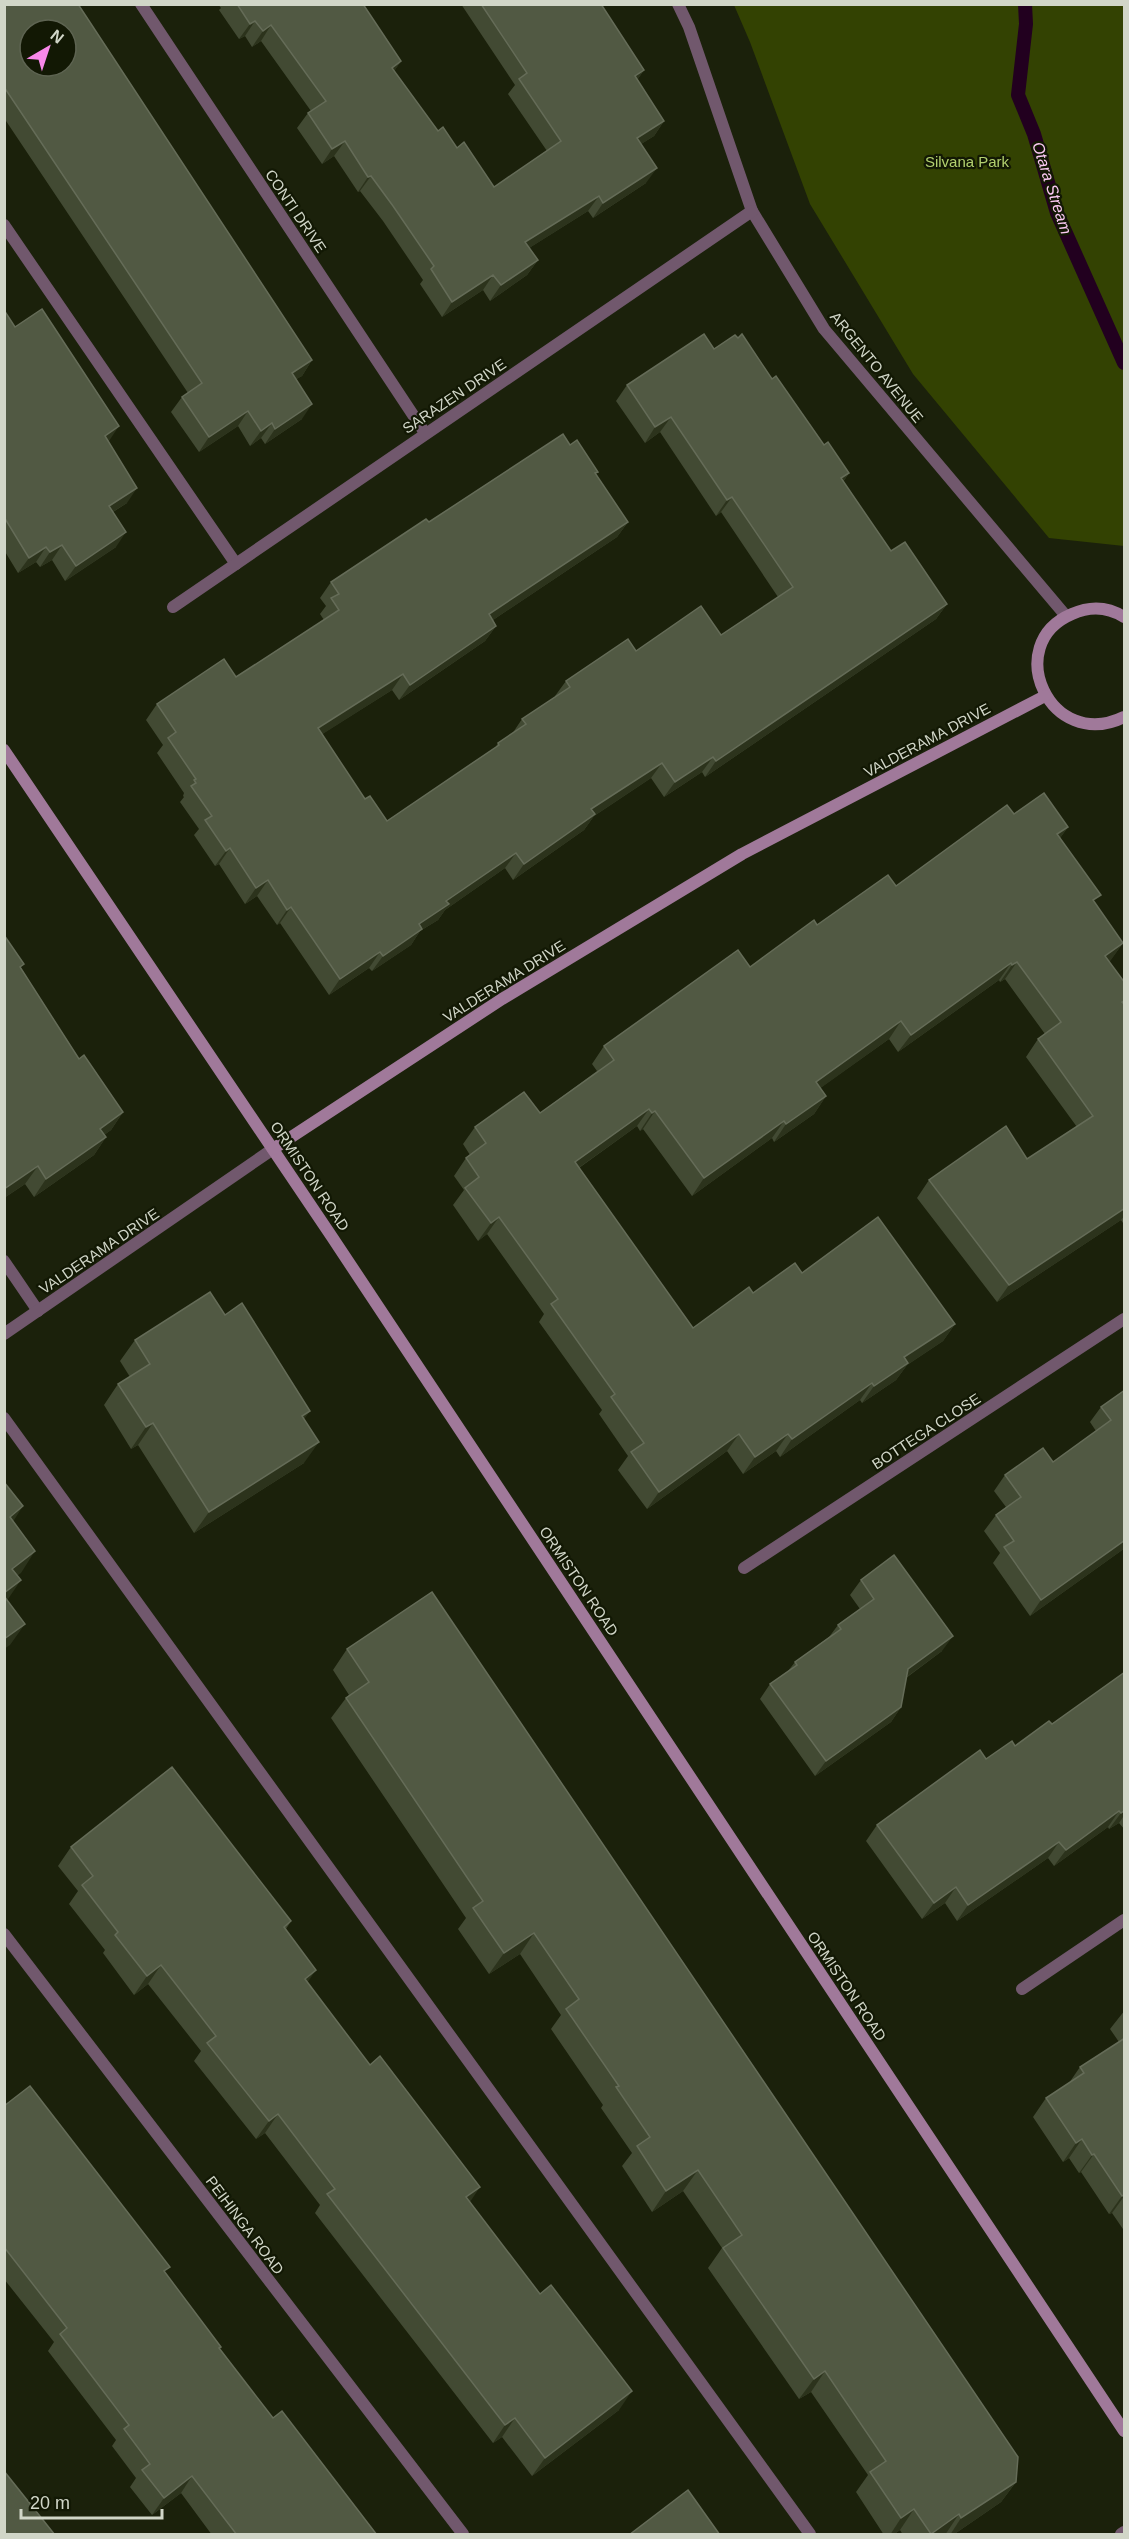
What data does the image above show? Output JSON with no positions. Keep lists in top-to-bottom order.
{
  "streets": {
    "main road": ["VALDERAMA DRIVE", "ORMISTON ROAD"],
    "street": [
      "CONTI DRIVE",
      "ARGENTO AVENUE",
      "SARAZEN DRIVE",
      "BOTTEGA CLOSE",
      "PEIHINGA ROAD"
    ]
  },
  "crossings": [
    ["CONTI DRIVE", "SARAZEN DRIVE"],
    ["ARGENTO AVENUE", "SARAZEN DRIVE"],
    ["VALDERAMA DRIVE", "ORMISTON ROAD"]
  ],
  "water": ["Otara Stream"],
  "parks": ["Silvana Park"],
  "scale_bar": "20 m",
  "north": "top right"
}
